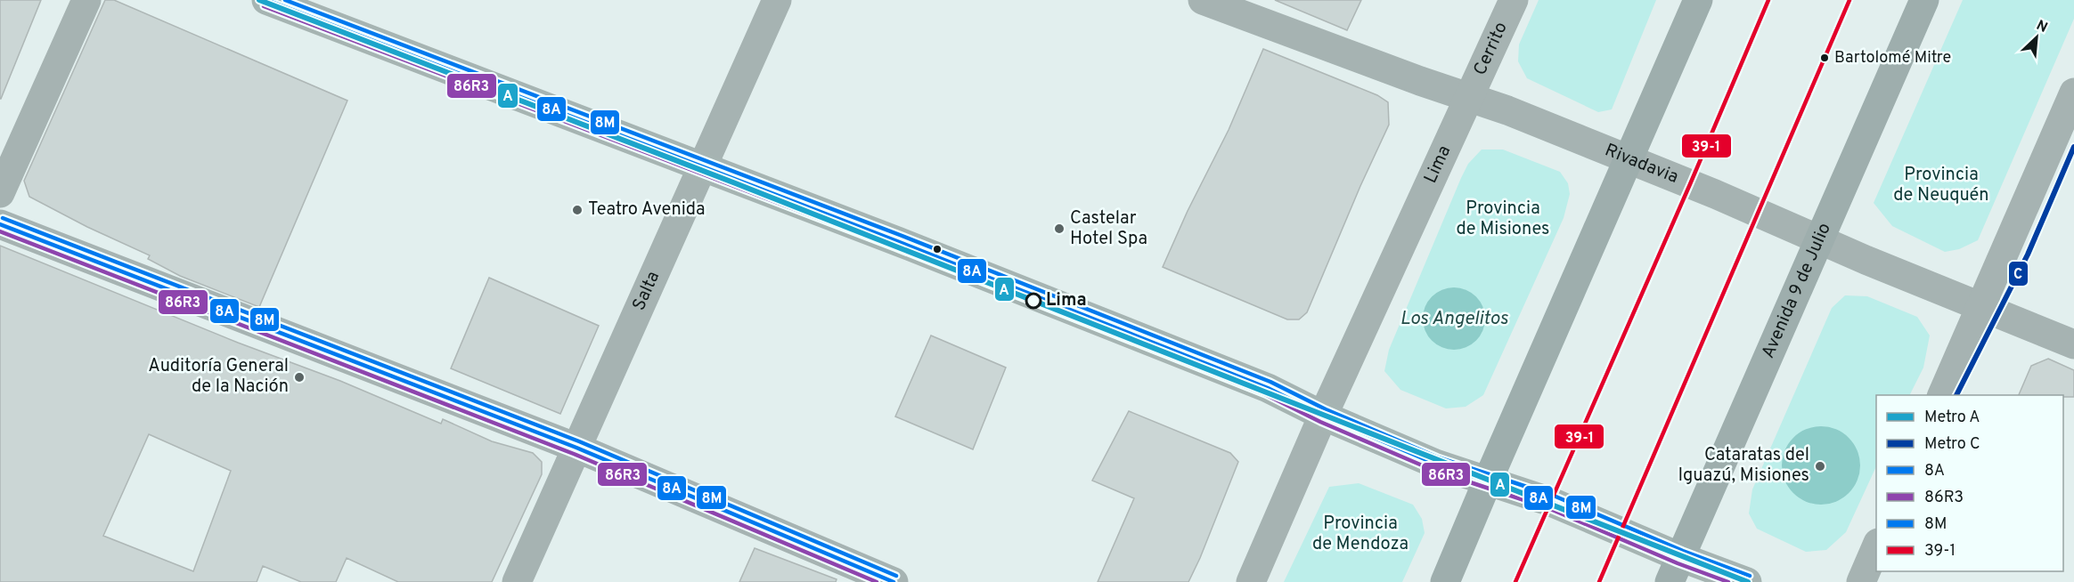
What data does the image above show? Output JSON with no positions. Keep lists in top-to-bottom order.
{
  "streets": {
    "highway": ["Avenida 9 de Julio"],
    "street": [
      "Cerrito",
      "Lima",
      "Rivadavia",
      "Salta"
    ]
  },
  "crossings": [
    ["Cerrito", "Lima"],
    ["Cerrito", "Rivadavia"],
    ["Lima", "Rivadavia"],
    ["Rivadavia", "Avenida 9 de Julio"]
  ],
  "water": ["Los Angelitos"],
  "parks": ["Provincia de Neuquén", "Provincia de Misiones", "Provincia de Mendoza"],
  "places": [
    "Bartolomé Mitre",
    "Teatro Avenida",
    "Castelar Hotel Spa",
    "Lima",
    "Auditoría General de la Nación",
    "Cataratas del Iguazú, Misiones"
  ],
  "lines": [
    "metro line A",
    "transit line 8A",
    "transit line 8M",
    "transit line 39-1",
    "transit line 86R3",
    "metro line C"
  ],
  "legend": [
    "Metro A",
    "Metro C",
    "8A",
    "86R3",
    "8M",
    "39-1"
  ],
  "north": "top right"
}
